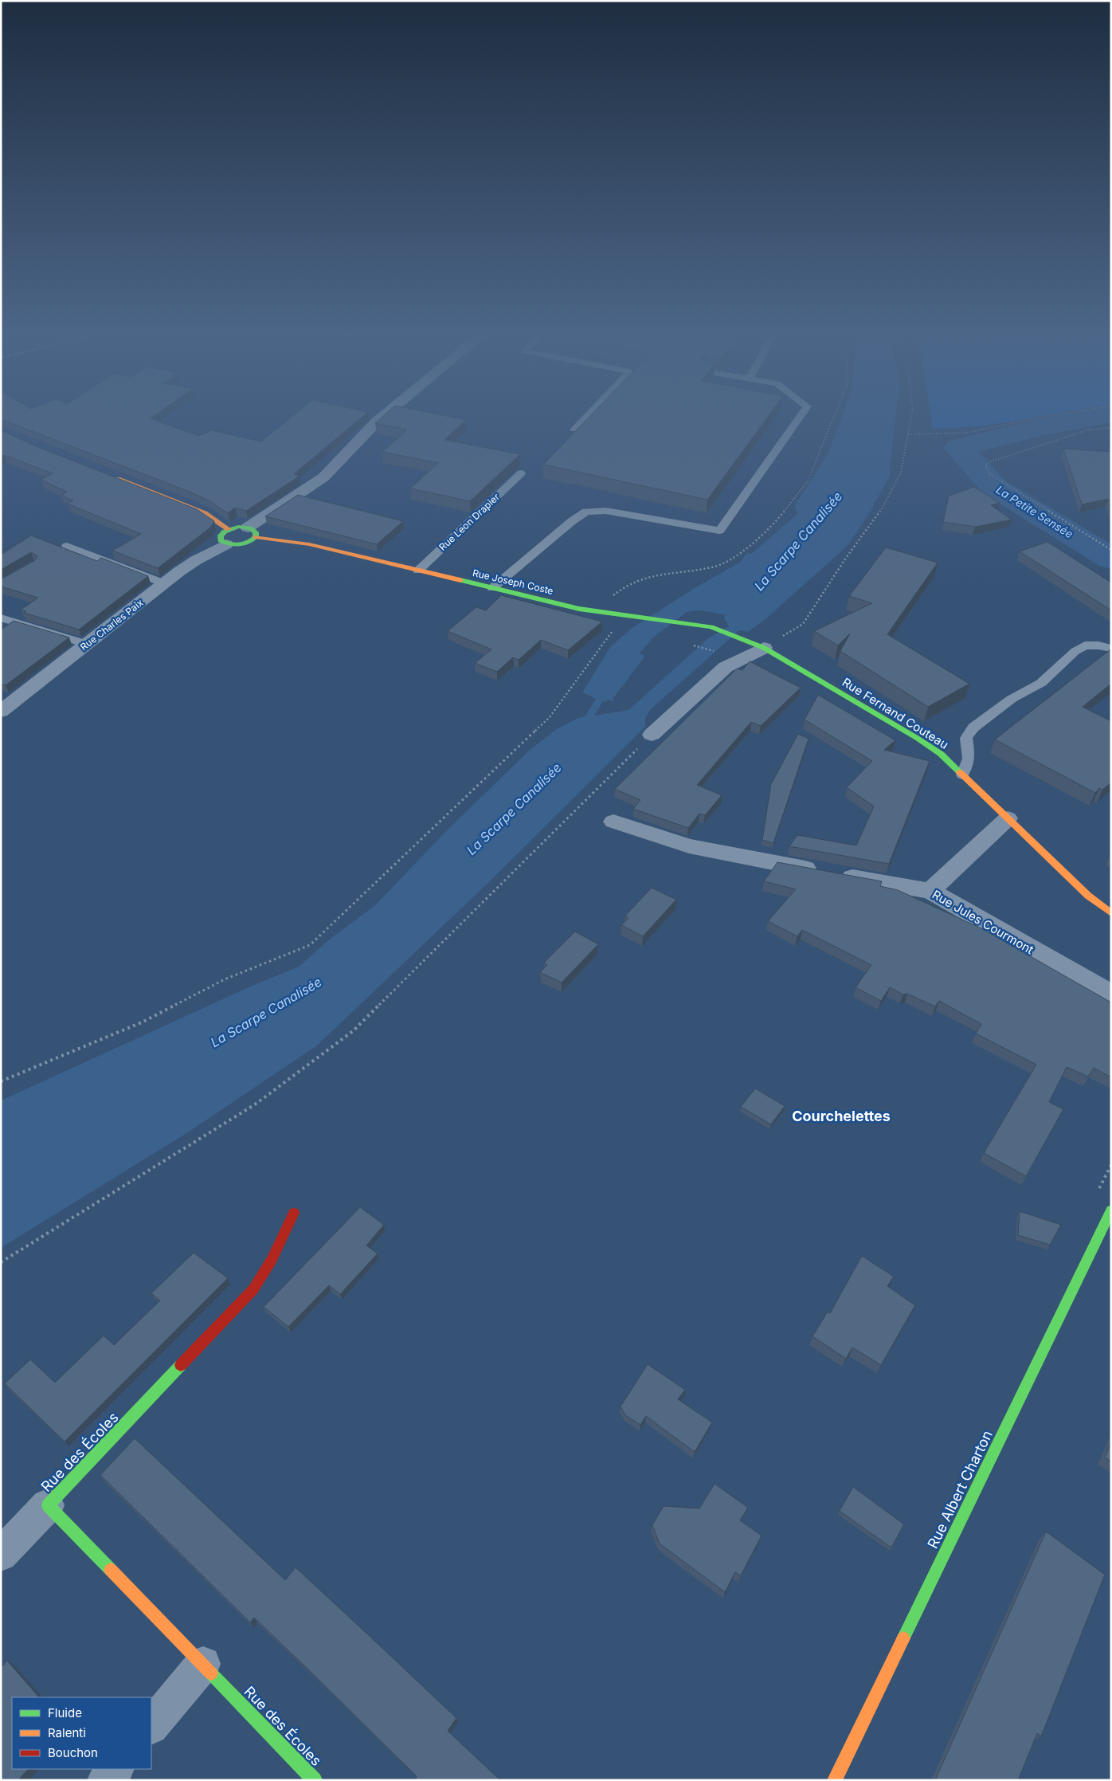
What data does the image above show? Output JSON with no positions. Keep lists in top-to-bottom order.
{
  "streets": {
    "street": [
      "Rue Joseph Coste",
      "Rue Charles Paix",
      "Rue Fernand Couteau",
      "Rue Jules Courmont",
      "Rue des Écoles",
      "Rue Albert Charton"
    ],
    "lane": ["Rue Leon Drapier"]
  },
  "crossings": [
    ["Rue Leon Drapier", "Rue Joseph Coste"],
    ["Rue Joseph Coste", "Rue Charles Paix"],
    ["Rue Joseph Coste", "Rue Fernand Couteau"]
  ],
  "districts": ["Courchelettes"],
  "water": ["La Petite Sensée", "La Scarpe Canalisée"],
  "legend": ["Fluide", "Ralenti", "Bouchon"]
}
